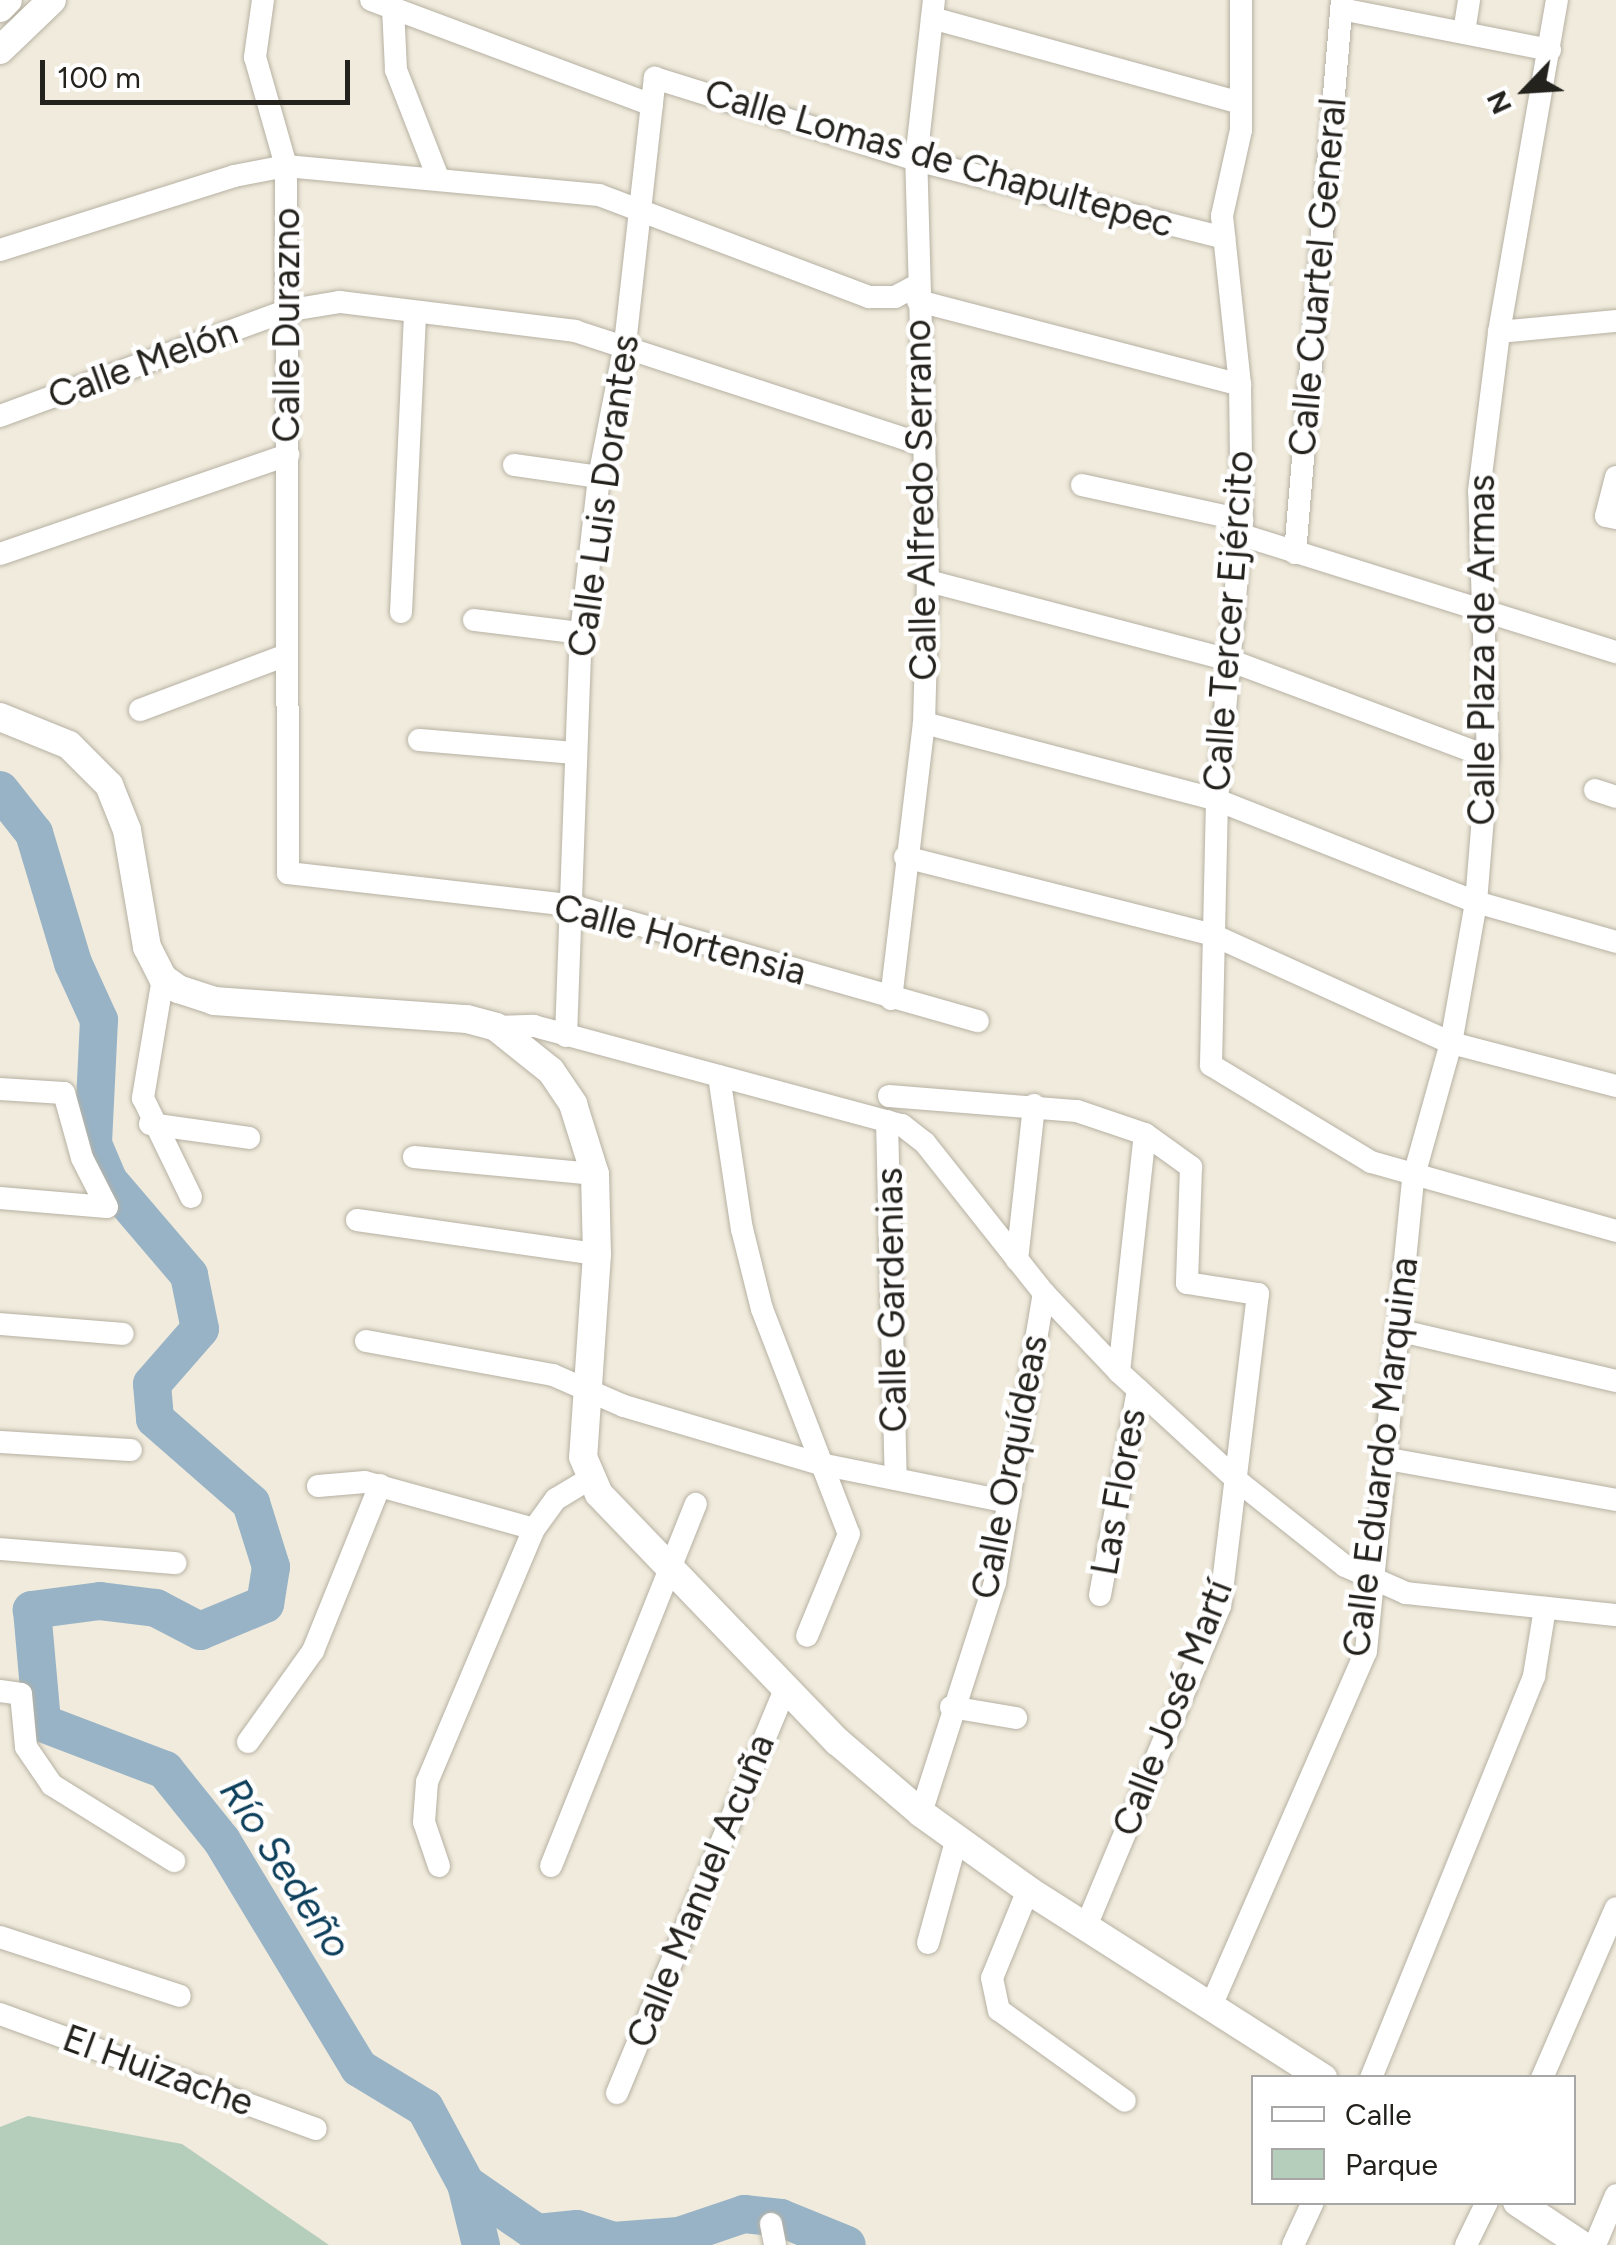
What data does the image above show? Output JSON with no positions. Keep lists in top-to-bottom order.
{
  "streets": {
    "street": [
      "Calle Lomas de Chapultepec",
      "Calle Cuartel General",
      "Calle Durazno",
      "Calle Melón",
      "Calle Luis Dorantes",
      "Calle Alfredo Serrano",
      "Calle Tercer Ejército",
      "Calle Plaza de Armas",
      "Calle Hortensia",
      "Calle Gardenias",
      "Calle Eduardo Marquina",
      "Calle Orquídeas",
      "Las Flores",
      "Calle José Martí",
      "Calle Manuel Acuña",
      "El Huizache"
    ]
  },
  "crossings": [
    ["Calle Lomas de Chapultepec", "Calle Luis Dorantes"],
    ["Calle Lomas de Chapultepec", "Calle Alfredo Serrano"],
    ["Calle Lomas de Chapultepec", "Calle Tercer Ejército"],
    ["Calle Durazno", "Calle Melón"],
    ["Calle Durazno", "Calle Hortensia"],
    ["Calle Melón", "Calle Luis Dorantes"],
    ["Calle Melón", "Calle Alfredo Serrano"],
    ["Calle Luis Dorantes", "Calle Hortensia"],
    ["Calle Alfredo Serrano", "Calle Hortensia"],
    ["Calle Tercer Ejército", "Calle Plaza de Armas"],
    ["Calle Tercer Ejército", "Calle Eduardo Marquina"],
    ["Calle Plaza de Armas", "Calle Eduardo Marquina"]
  ],
  "water": ["Río Sedeño"],
  "legend": ["Calle", "Parque"],
  "scale_bar": "100 m",
  "north": "bottom left"
}
